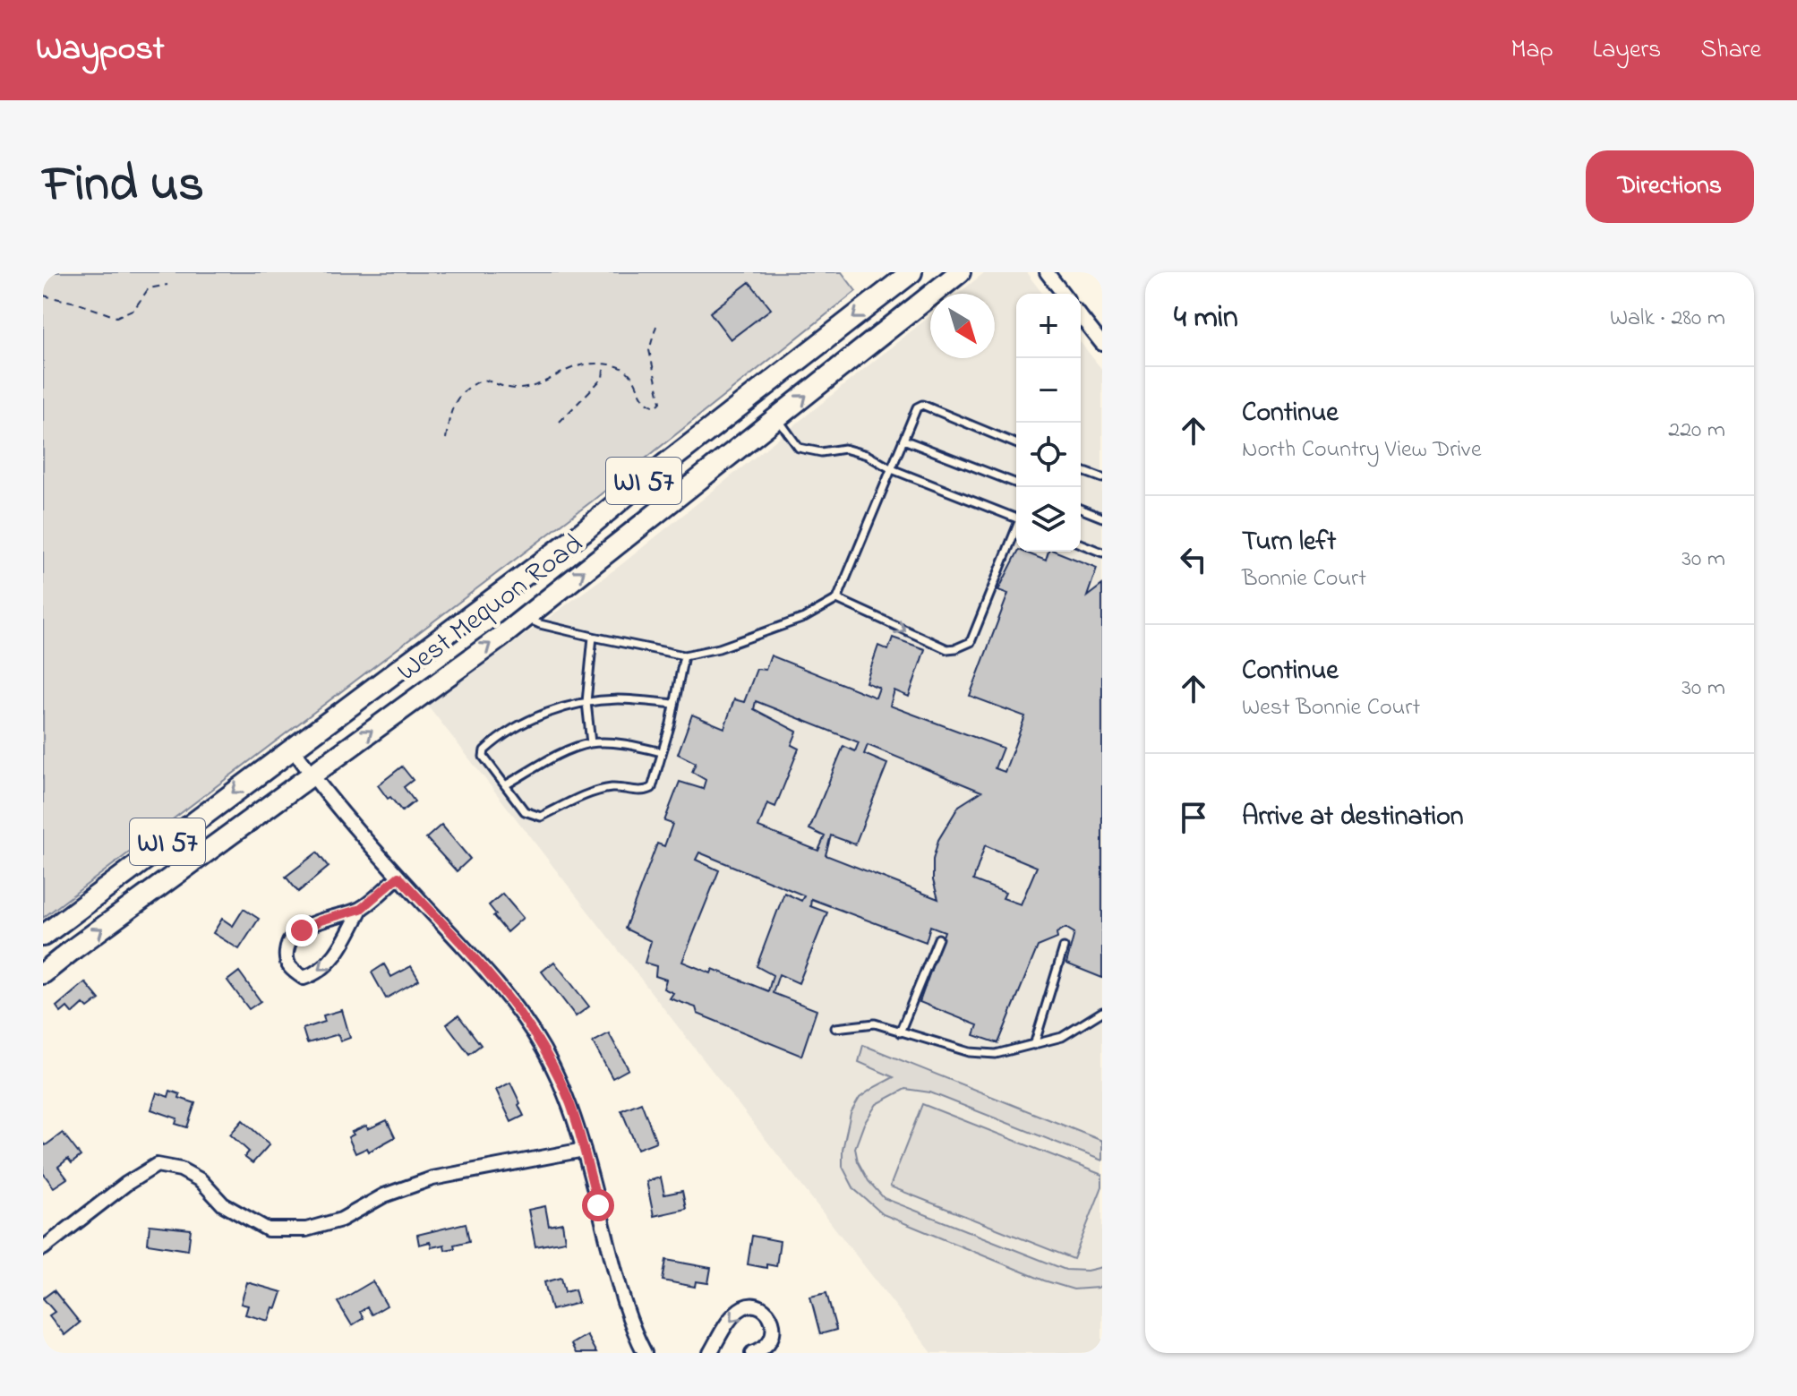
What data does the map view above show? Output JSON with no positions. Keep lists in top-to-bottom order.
{
  "streets": {
    "main road": ["WI 57", "West Mequon Road"]
  },
  "north": "bottom right",
  "page": {
    "header": "Waypost",
    "nav": ["Map", "Layers", "Share"],
    "title": "Find us",
    "buttons": "Directions",
    "heading": ["4 min", "Walk · 280 m"],
    "map_buttons": ["+", "−"],
    "list": [
      ["Continue", "North Country View Drive", "220 m"],
      ["Turn left", "Bonnie Court", "30 m"],
      ["Continue", "West Bonnie Court", "30 m"],
      "Arrive at destination"
    ]
  }
}
